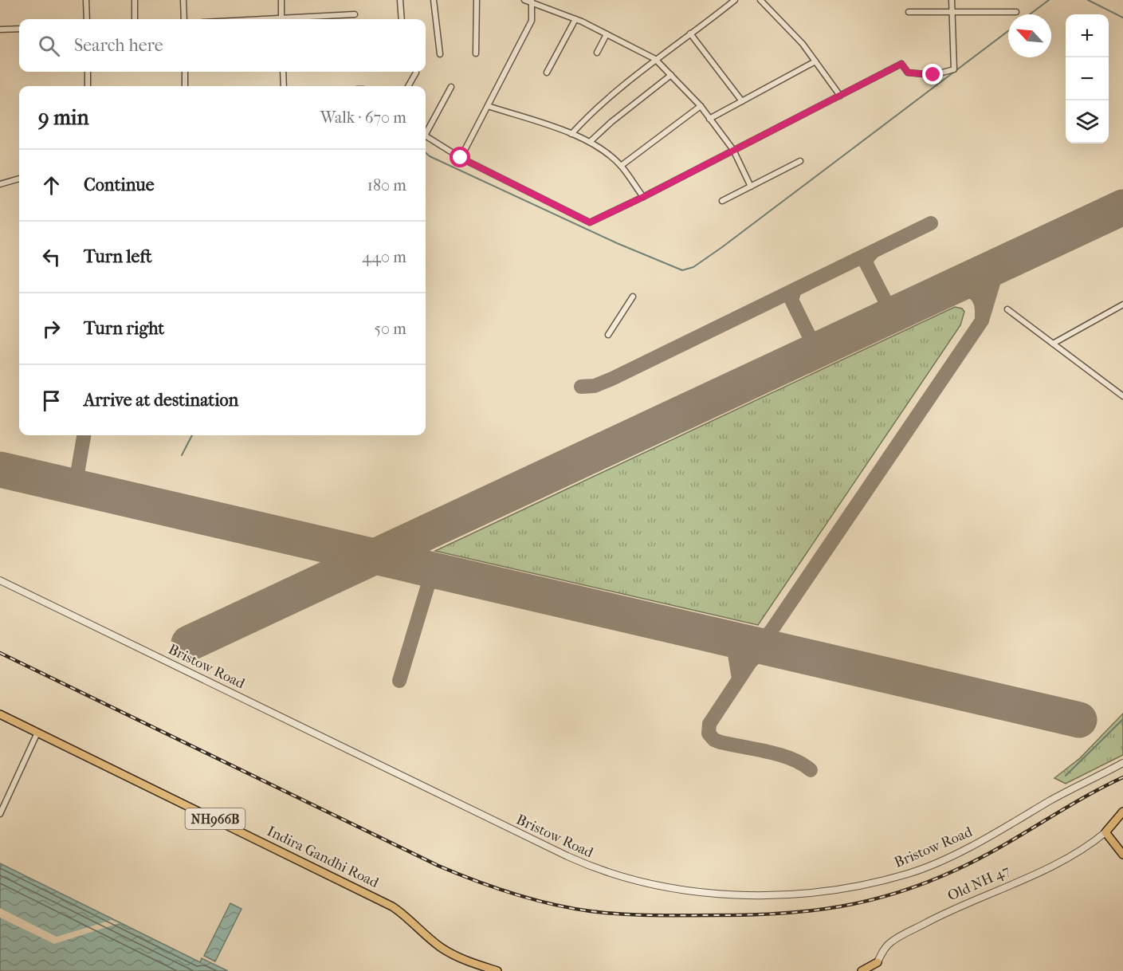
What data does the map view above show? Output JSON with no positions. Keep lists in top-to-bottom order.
{
  "streets": {
    "main road": ["NH966B", "Indira Gandhi Road", "Old NH 47"],
    "street": ["Bristow Road"]
  },
  "north": "top left",
  "page": {
    "map_buttons": ["+", "−"],
    "search": "Search here",
    "heading": ["9 min", "Walk · 670 m"],
    "list": [
      ["Continue", "180 m"],
      ["Turn left", "440 m"],
      ["Turn right", "50 m"],
      "Arrive at destination"
    ]
  }
}
